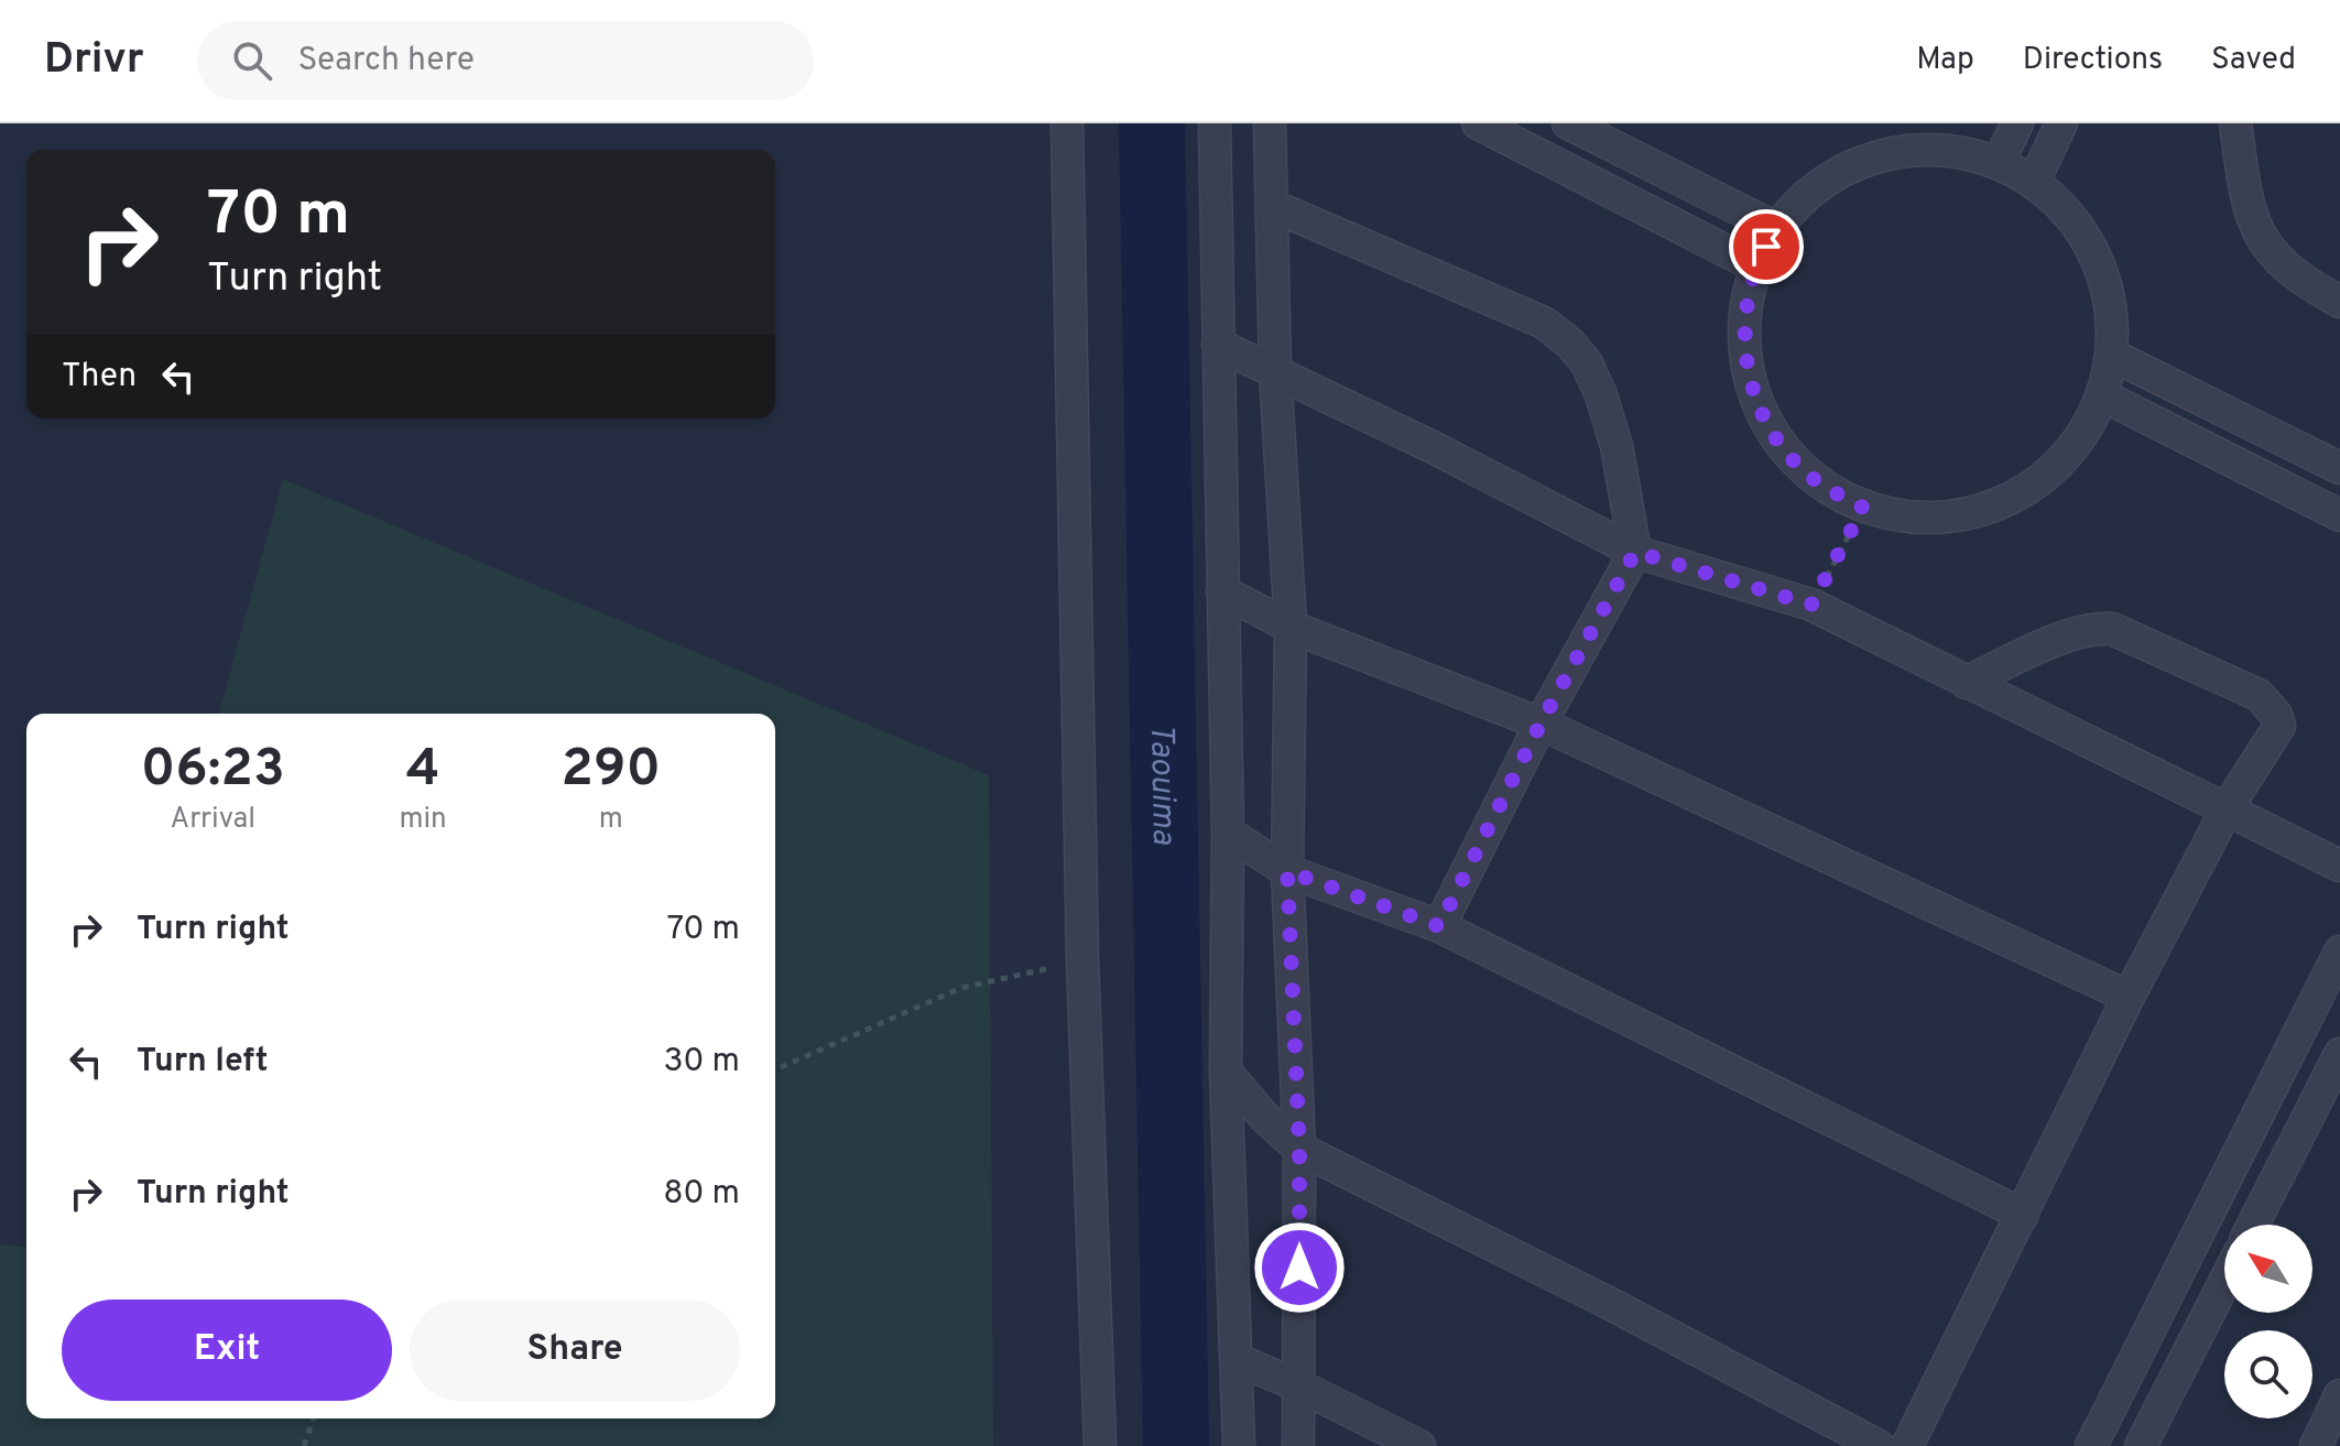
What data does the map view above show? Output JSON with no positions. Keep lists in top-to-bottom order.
{
  "water": ["Taouima"],
  "north": "top left",
  "page": {
    "header": "Drivr",
    "search": "Search here",
    "nav": ["Map", "Directions", "Saved"],
    "turn": ["70 m", "Turn right"],
    "then": "Then",
    "eta": [
      "06:23",
      "Arrival",
      "4",
      "min",
      "290",
      "m"
    ],
    "list": [
      {
        "name": "Turn right",
        "value": "70 m"
      },
      {
        "name": "Turn left",
        "value": "30 m"
      },
      {
        "name": "Turn right",
        "value": "80 m"
      }
    ],
    "buttons": ["Exit", "Share"]
  }
}
